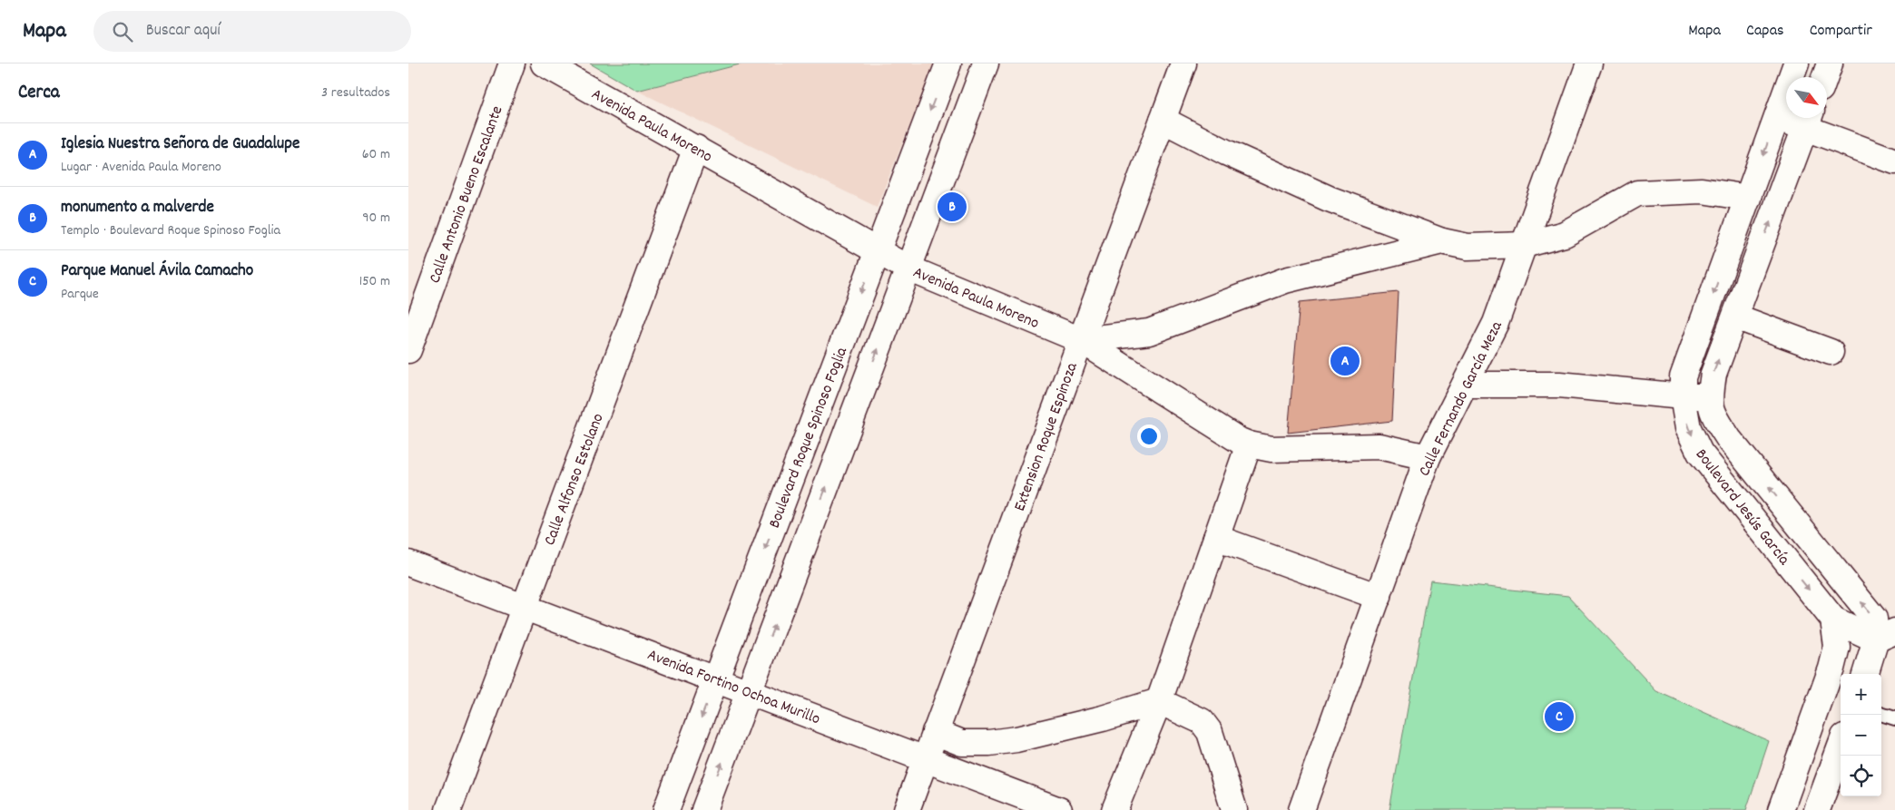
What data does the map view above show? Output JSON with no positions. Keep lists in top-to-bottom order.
{
  "streets": {
    "street": [
      "Avenida Paula Moreno",
      "Calle Antonio Bueno Escalante",
      "Calle Fernando García Meza",
      "Extension Roque Espinoza",
      "Boulevard Roque Spinoso Foglia",
      "Calle Alfonso Estolano",
      "Boulevard Jesús García",
      "Avenida Fortino Ochoa Murillo"
    ]
  },
  "crossings": [
    ["Avenida Paula Moreno", "Calle Fernando García Meza"],
    ["Avenida Paula Moreno", "Extension Roque Espinoza"],
    ["Avenida Paula Moreno", "Boulevard Roque Spinoso Foglia"],
    ["Avenida Paula Moreno", "Calle Alfonso Estolano"],
    ["Extension Roque Espinoza", "Avenida Fortino Ochoa Murillo"],
    ["Boulevard Roque Spinoso Foglia", "Avenida Fortino Ochoa Murillo"],
    ["Calle Alfonso Estolano", "Avenida Fortino Ochoa Murillo"]
  ],
  "north": "bottom right",
  "page": {
    "header": "Mapa",
    "search": "Buscar aquí",
    "nav": ["Mapa", "Capas", "Compartir"],
    "heading": ["Cerca", "3 resultados"],
    "list": [
      {
        "mark": "A",
        "name": "Iglesia Nuestra Señora de Guadalupe",
        "note": "Lugar · Avenida Paula Moreno",
        "value": "60 m"
      },
      {
        "mark": "B",
        "name": "monumento a malverde",
        "note": "Templo · Boulevard Roque Spinoso Foglia",
        "value": "90 m"
      },
      {
        "mark": "C",
        "name": "Parque Manuel Ávila Camacho",
        "note": "Parque",
        "value": "150 m"
      }
    ],
    "pins": ["B", "A", "C"],
    "map_buttons": ["+", "−"]
  }
}
